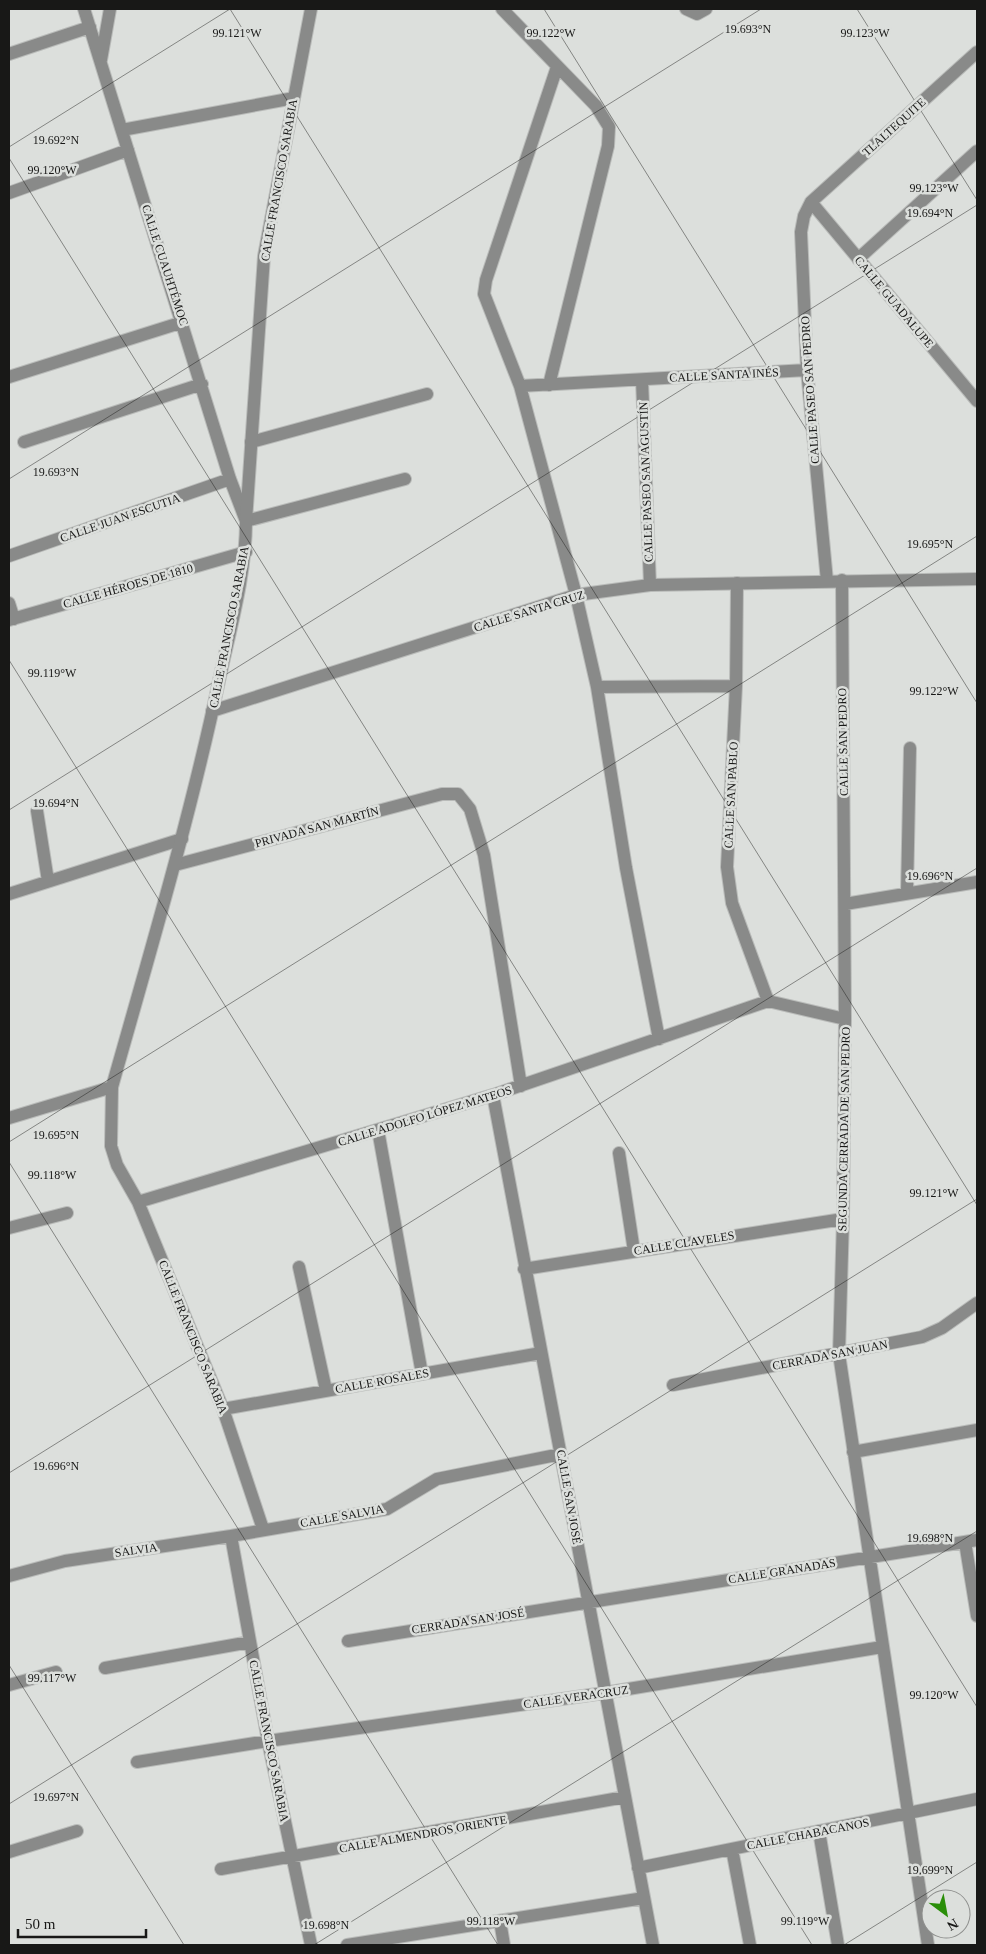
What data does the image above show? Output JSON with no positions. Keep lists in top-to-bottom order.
{
  "streets": {
    "street": [
      "TLALTEQUITE",
      "CALLE FRANCISCO SARABIA",
      "CALLE CUAUHTÉMOC",
      "CALLE GUADALUPE",
      "CALLE SANTA INÉS",
      "CALLE PASEO SAN PEDRO",
      "CALLE PASEO SAN AGUSTÍN",
      "CALLE JUAN ESCUTIA",
      "CALLE HÉROES DE 1810",
      "CALLE SANTA CRUZ",
      "CALLE SAN PEDRO",
      "CALLE SAN PABLO",
      "PRIVADA SAN MARTÍN",
      "CALLE ADOLFO LÓPEZ MATEOS",
      "SEGUNDA CERRADA DE SAN PEDRO",
      "CALLE CLAVELES",
      "CERRADA SAN JUAN",
      "CALLE ROSALES",
      "CALLE SAN JOSÉ",
      "CALLE SALVIA",
      "SALVIA",
      "CALLE GRANADAS",
      "CERRADA SAN JOSÉ",
      "CALLE VERACRUZ",
      "CALLE ALMENDROS ORIENTE",
      "CALLE CHABACANOS"
    ]
  },
  "crossings": [
    ["TLALTEQUITE", "CALLE GUADALUPE"],
    ["TLALTEQUITE", "CALLE PASEO SAN PEDRO"],
    ["CALLE FRANCISCO SARABIA", "CALLE CUAUHTÉMOC"],
    ["CALLE FRANCISCO SARABIA", "CALLE HÉROES DE 1810"],
    ["CALLE FRANCISCO SARABIA", "CALLE SANTA CRUZ"],
    ["CALLE FRANCISCO SARABIA", "PRIVADA SAN MARTÍN"],
    ["CALLE FRANCISCO SARABIA", "CALLE ADOLFO LÓPEZ MATEOS"],
    ["CALLE FRANCISCO SARABIA", "CALLE ROSALES"],
    ["CALLE FRANCISCO SARABIA", "CALLE SALVIA"],
    ["CALLE FRANCISCO SARABIA", "SALVIA"],
    ["CALLE FRANCISCO SARABIA", "CALLE VERACRUZ"],
    ["CALLE FRANCISCO SARABIA", "CALLE ALMENDROS ORIENTE"],
    ["CALLE CUAUHTÉMOC", "CALLE JUAN ESCUTIA"],
    ["CALLE GUADALUPE", "CALLE PASEO SAN PEDRO"],
    ["CALLE SANTA INÉS", "CALLE PASEO SAN PEDRO"],
    ["CALLE SANTA INÉS", "CALLE PASEO SAN AGUSTÍN"],
    ["CALLE PASEO SAN PEDRO", "CALLE SANTA CRUZ"],
    ["CALLE PASEO SAN AGUSTÍN", "CALLE SANTA CRUZ"],
    ["CALLE SANTA CRUZ", "CALLE SAN PEDRO"],
    ["CALLE SANTA CRUZ", "CALLE SAN PABLO"],
    ["CALLE SAN PEDRO", "SEGUNDA CERRADA DE SAN PEDRO"],
    ["CALLE SAN PABLO", "CALLE ADOLFO LÓPEZ MATEOS"],
    ["PRIVADA SAN MARTÍN", "CALLE ADOLFO LÓPEZ MATEOS"],
    ["CALLE ADOLFO LÓPEZ MATEOS", "CALLE SAN JOSÉ"],
    ["SEGUNDA CERRADA DE SAN PEDRO", "CALLE CLAVELES"],
    ["SEGUNDA CERRADA DE SAN PEDRO", "CERRADA SAN JUAN"],
    ["CALLE CLAVELES", "CALLE SAN JOSÉ"],
    ["CALLE ROSALES", "CALLE SAN JOSÉ"],
    ["CALLE SAN JOSÉ", "CALLE SALVIA"],
    ["CALLE SAN JOSÉ", "CALLE GRANADAS"],
    ["CALLE SAN JOSÉ", "CERRADA SAN JOSÉ"],
    ["CALLE SAN JOSÉ", "CALLE VERACRUZ"],
    ["CALLE SAN JOSÉ", "CALLE ALMENDROS ORIENTE"],
    ["CALLE SAN JOSÉ", "CALLE CHABACANOS"],
    ["CALLE SALVIA", "SALVIA"],
    ["CALLE GRANADAS", "CERRADA SAN JOSÉ"]
  ],
  "scale_bar": "50 m",
  "north": "bottom right",
  "coordinates": [
    "19.693°N",
    "99.121°W",
    "99.122°W",
    "99.123°W",
    "19.692°N",
    "99.120°W",
    "19.694°N",
    "19.695°N",
    "99.119°W",
    "19.696°N",
    "99.118°W",
    "19.698°N",
    "99.117°W",
    "19.697°N",
    "19.699°N"
  ]
}
